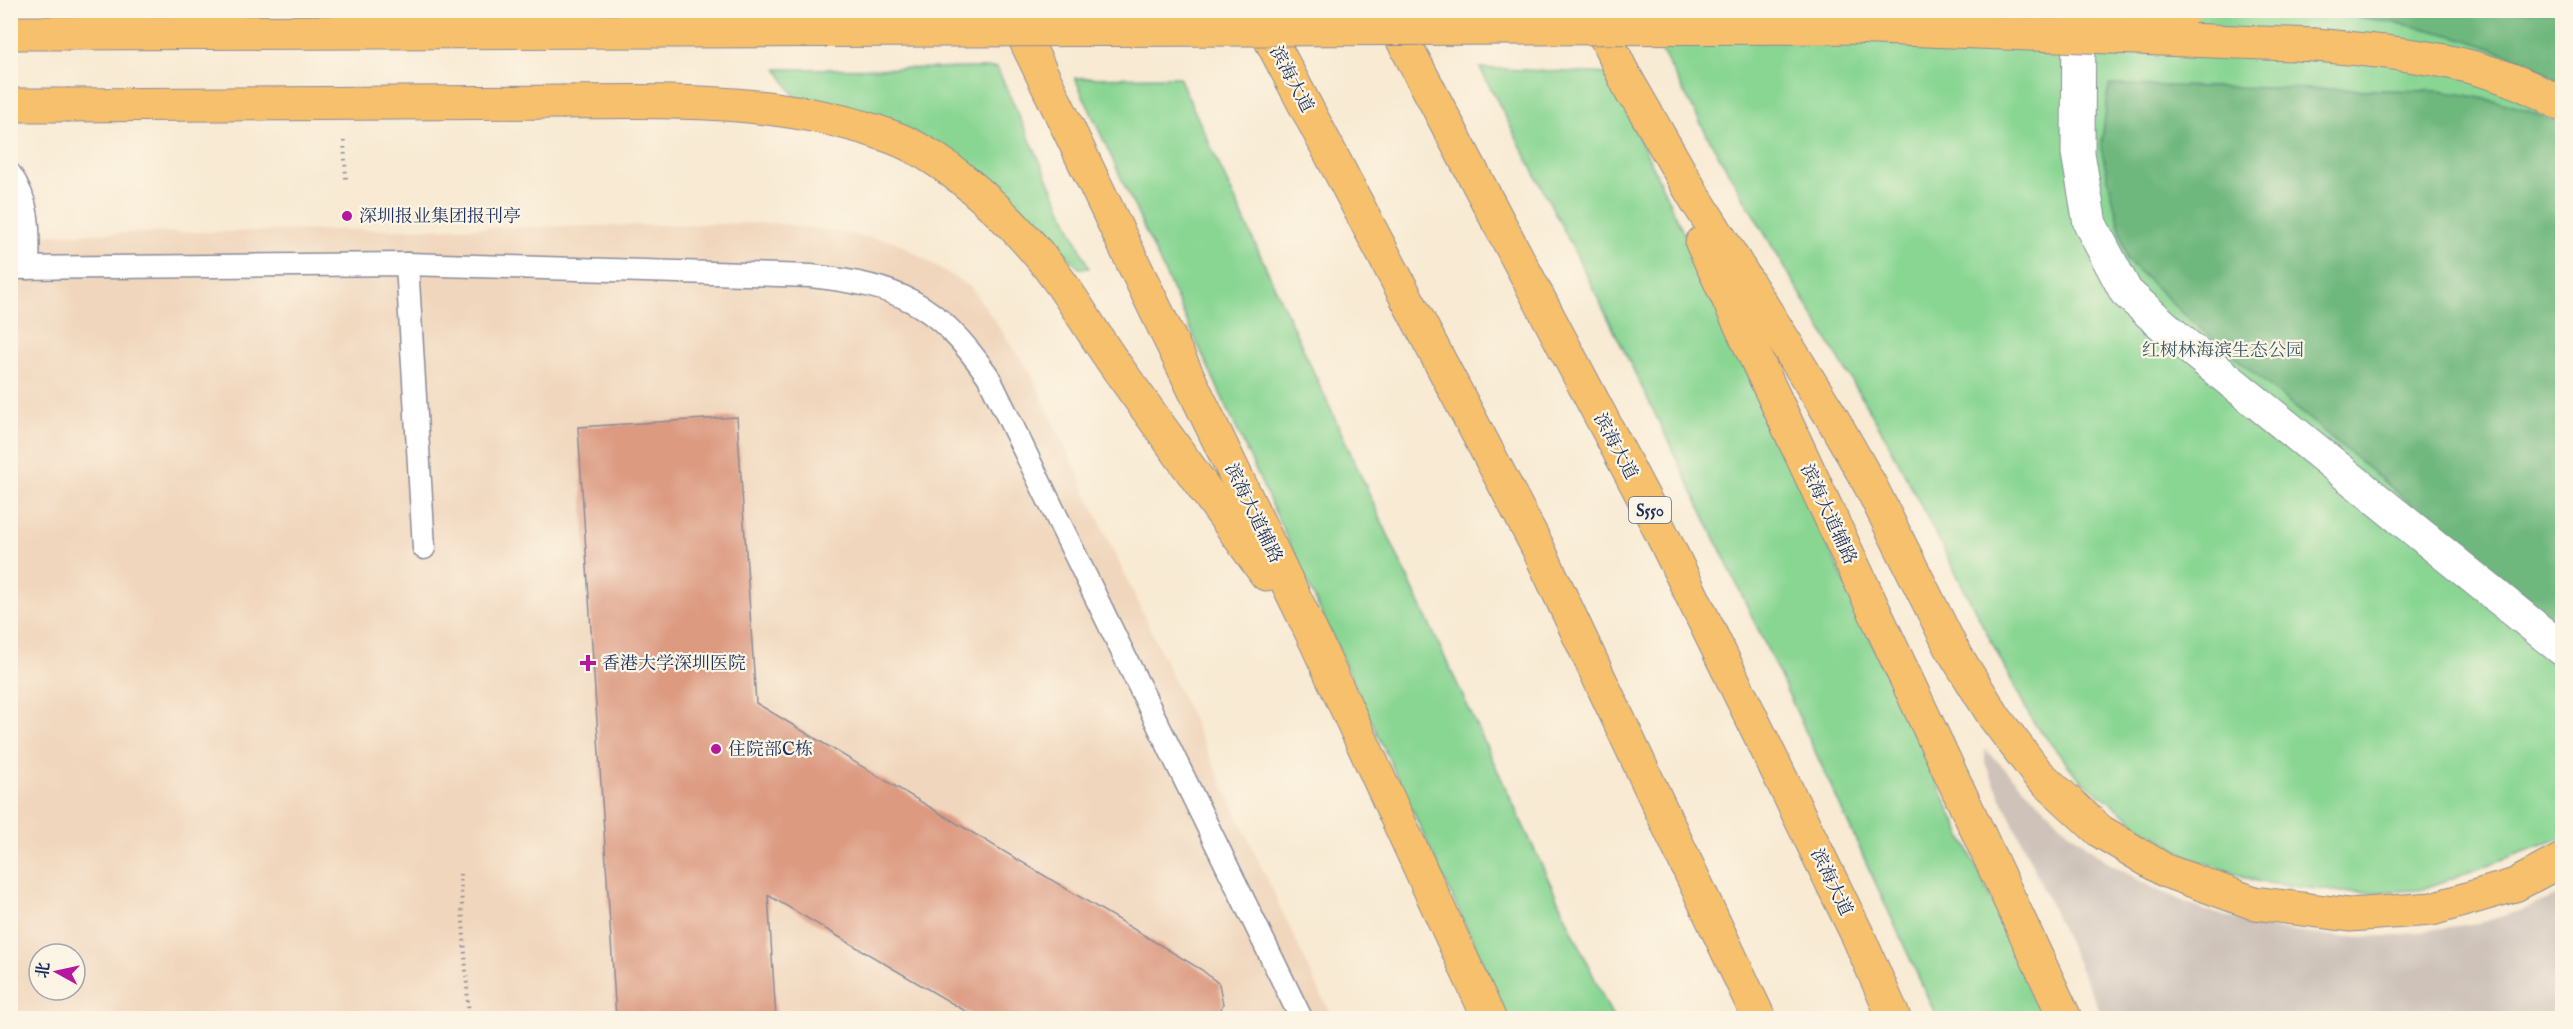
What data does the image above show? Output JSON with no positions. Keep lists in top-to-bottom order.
{
  "streets": {
    "main road": ["滨海大道", "S550", "滨海大道辅路"]
  },
  "parks": ["红树林海滨生态公园"],
  "places": {
    "other": ["深圳报业集团报刊亭", "住院部C栋"],
    "health": ["香港大学深圳医院"]
  },
  "north": "left"
}
